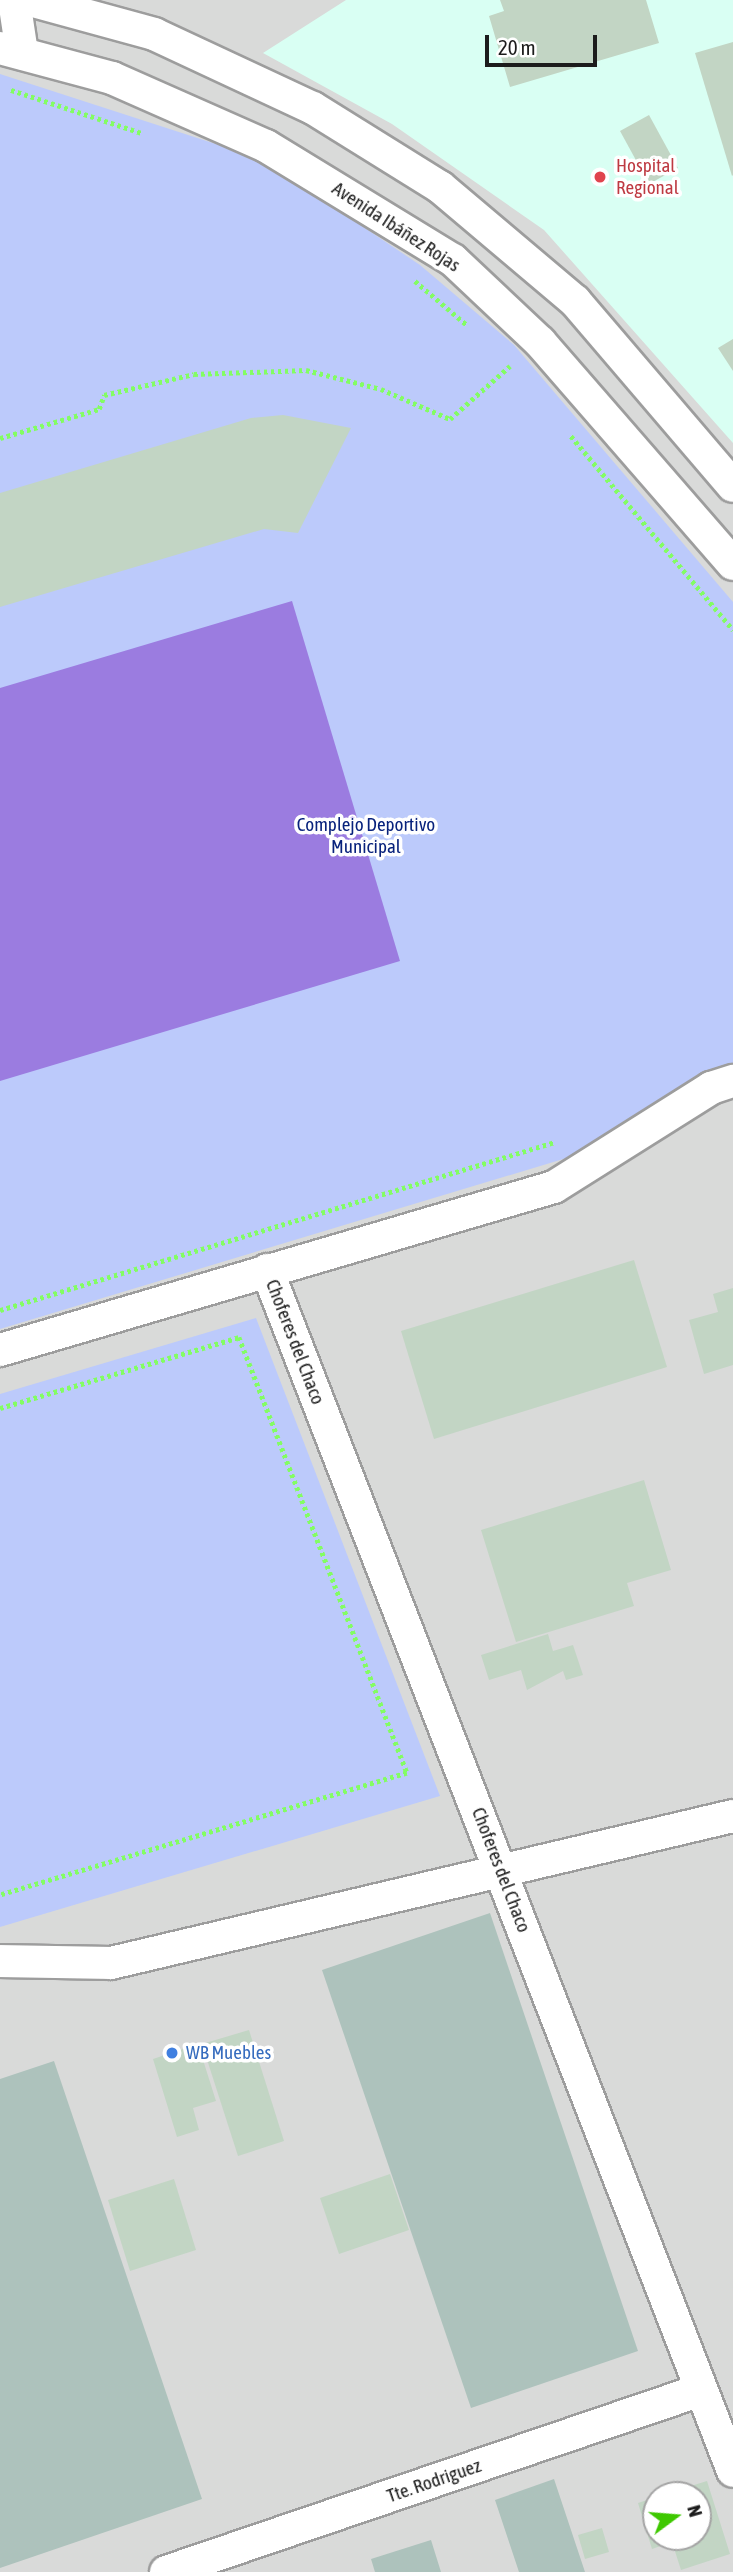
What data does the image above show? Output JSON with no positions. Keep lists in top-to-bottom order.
{
  "streets": {
    "street": ["Avenida Ibáñez Rojas", "Choferes del Chaco", "Tte. Rodriguez"]
  },
  "crossings": [
    ["Choferes del Chaco", "Tte. Rodriguez"]
  ],
  "parks": ["Complejo Deportivo Municipal"],
  "places": ["Hospital Regional", "WB Muebles"],
  "scale_bar": "20 m",
  "north": "right"
}
